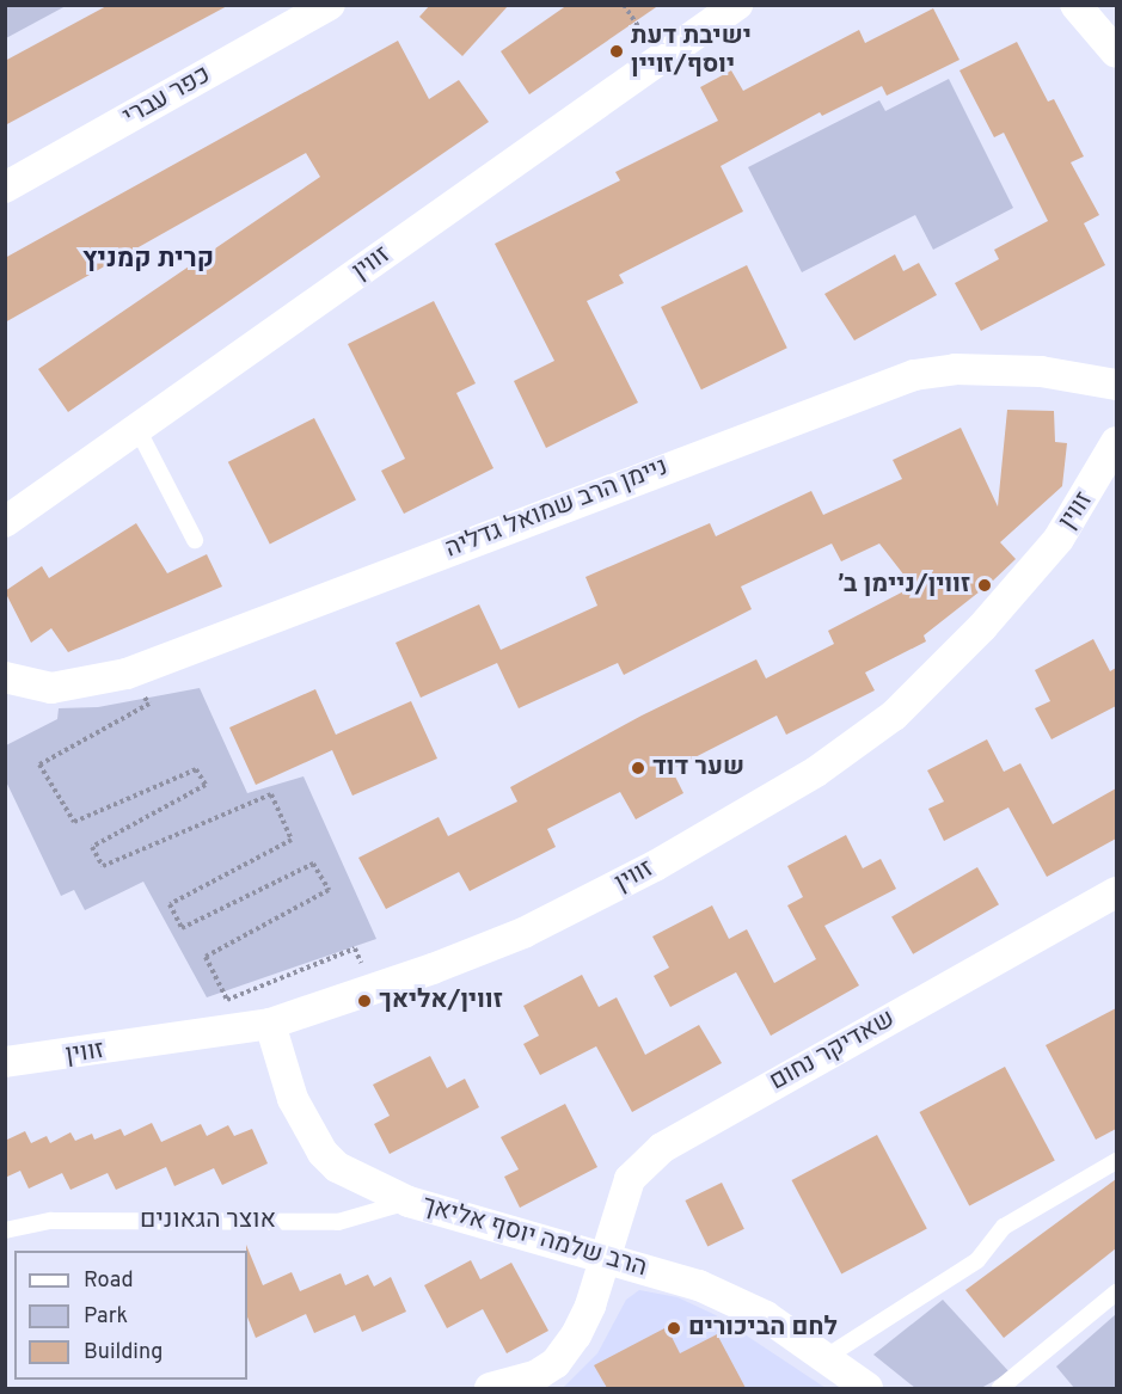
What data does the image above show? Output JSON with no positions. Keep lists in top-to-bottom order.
{
  "streets": {
    "street": [
      "כפר עברי",
      "זווין",
      "ניימן הרב שמואל גדליה",
      "שאדיקר נחום",
      "הרב שלמה יוסף אליאך"
    ],
    "lane": ["אוצר הגאונים"]
  },
  "crossings": [
    ["זווין", "הרב שלמה יוסף אליאך"],
    ["שאדיקר נחום", "הרב שלמה יוסף אליאך"],
    ["אוצר הגאונים", "הרב שלמה יוסף אליאך"]
  ],
  "districts": ["קרית קמניץ"],
  "places": [
    "ישיבת דעת יוסף/זויין",
    "זווין/ניימן ב׳",
    "שער דוד",
    "זווין/אליאך",
    "לחם הביכורים"
  ],
  "legend": ["Road", "Park", "Building"]
}
